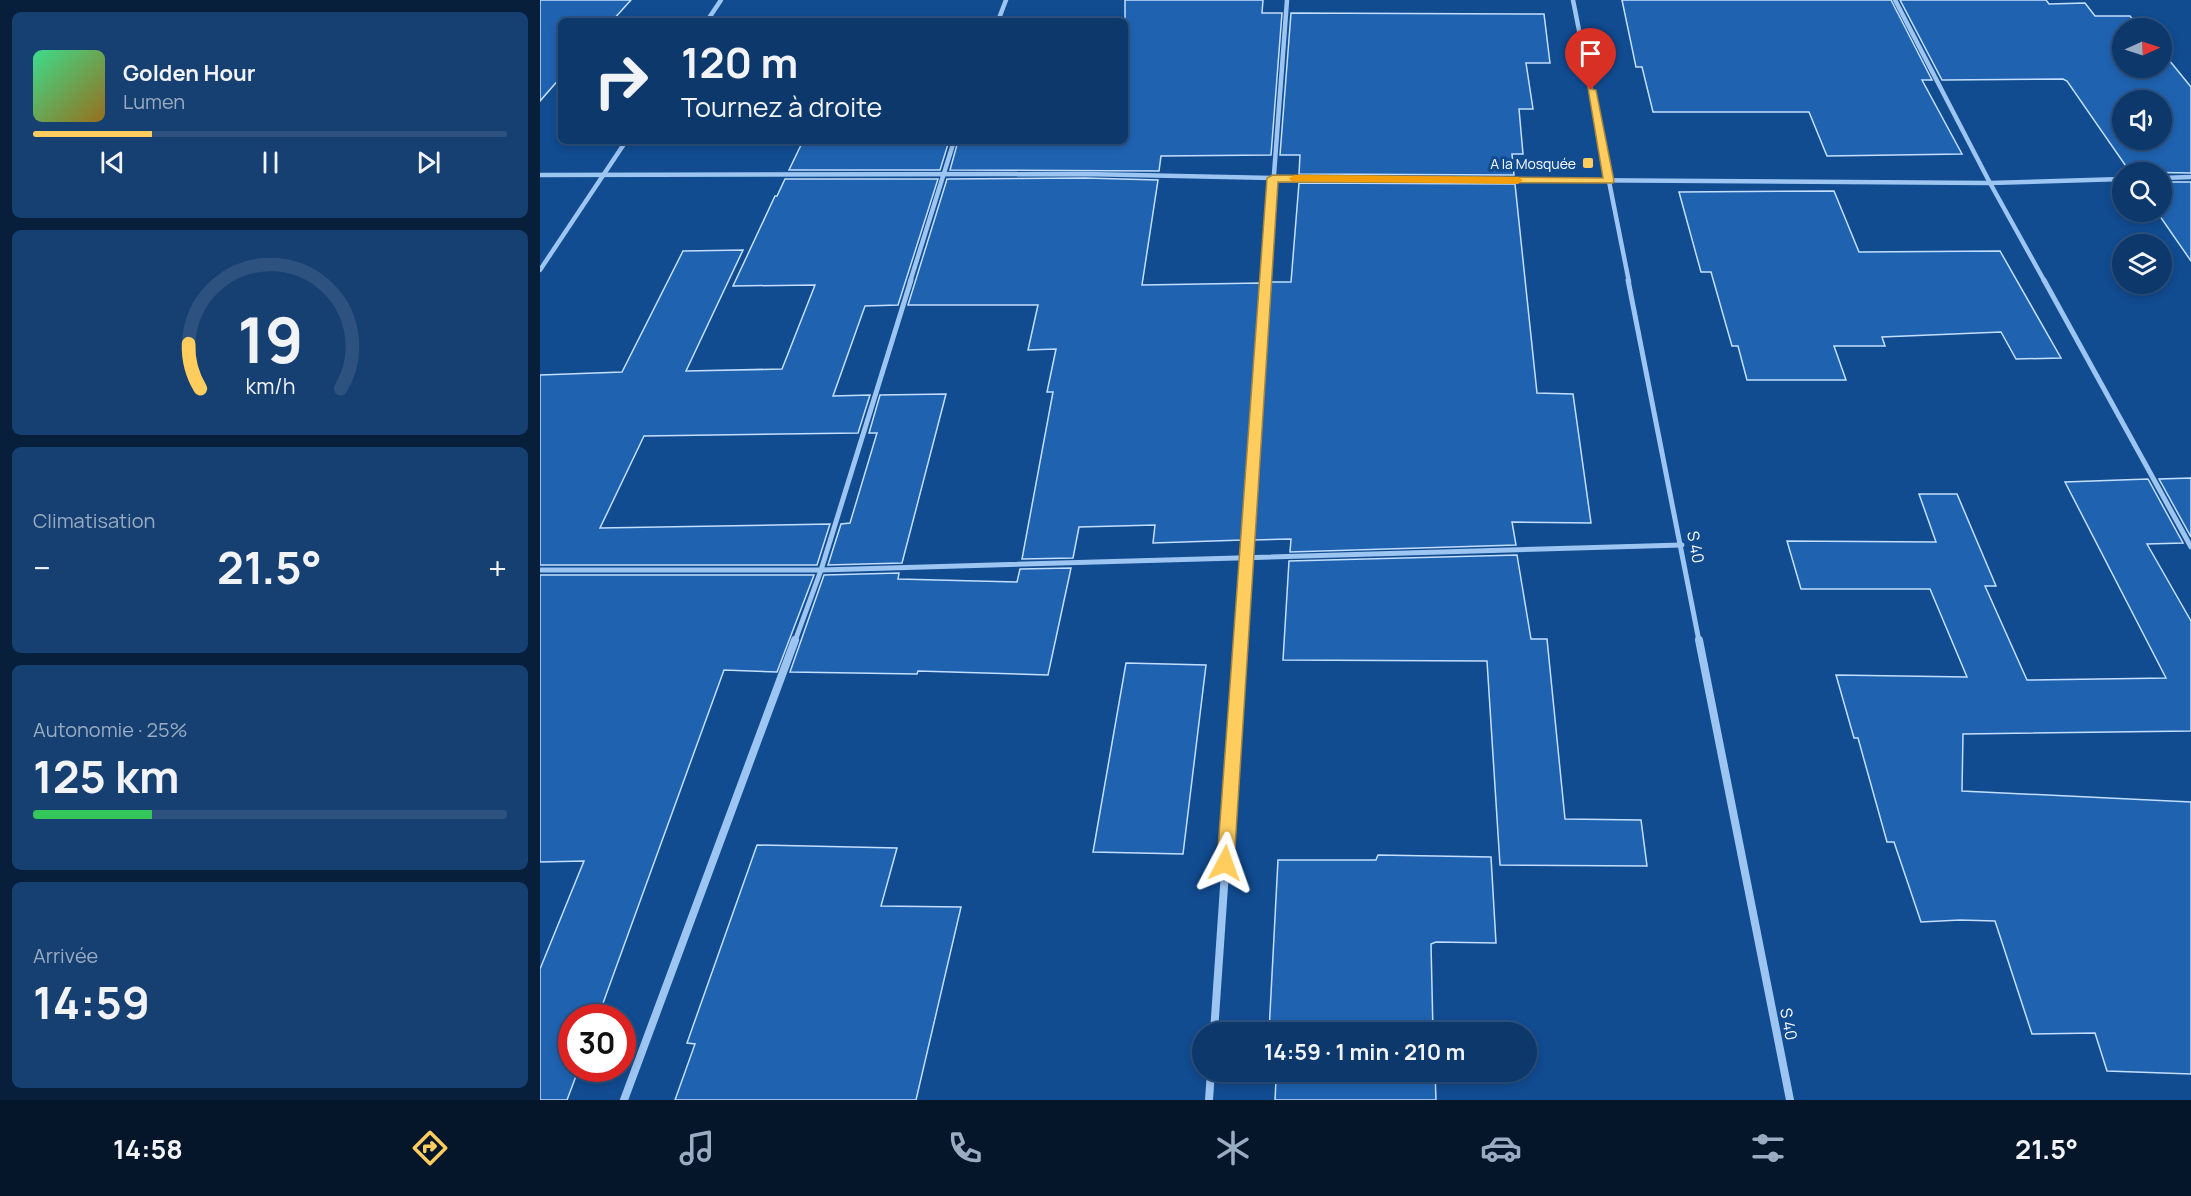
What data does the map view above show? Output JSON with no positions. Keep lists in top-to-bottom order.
{
  "streets": {
    "street": ["S 40"]
  },
  "places": {
    "transit": ["A la Mosquée"]
  },
  "north": "right",
  "page": {
    "turn": ["120 m", "Tournez à droite"],
    "song": ["Golden Hour", "Lumen"],
    "tile": [
      "Climatisation",
      ["Autonomie · 25%", "125 km"],
      ["Arrivée", "14:59"]
    ],
    "heat": ["−", "21.5°", "+"],
    "limit": "30",
    "trip": "14:59 · 1 min · 210 m",
    "tabs": ["14:58", "21.5°"],
    "gauge": ["19", "km/h"]
  }
}
